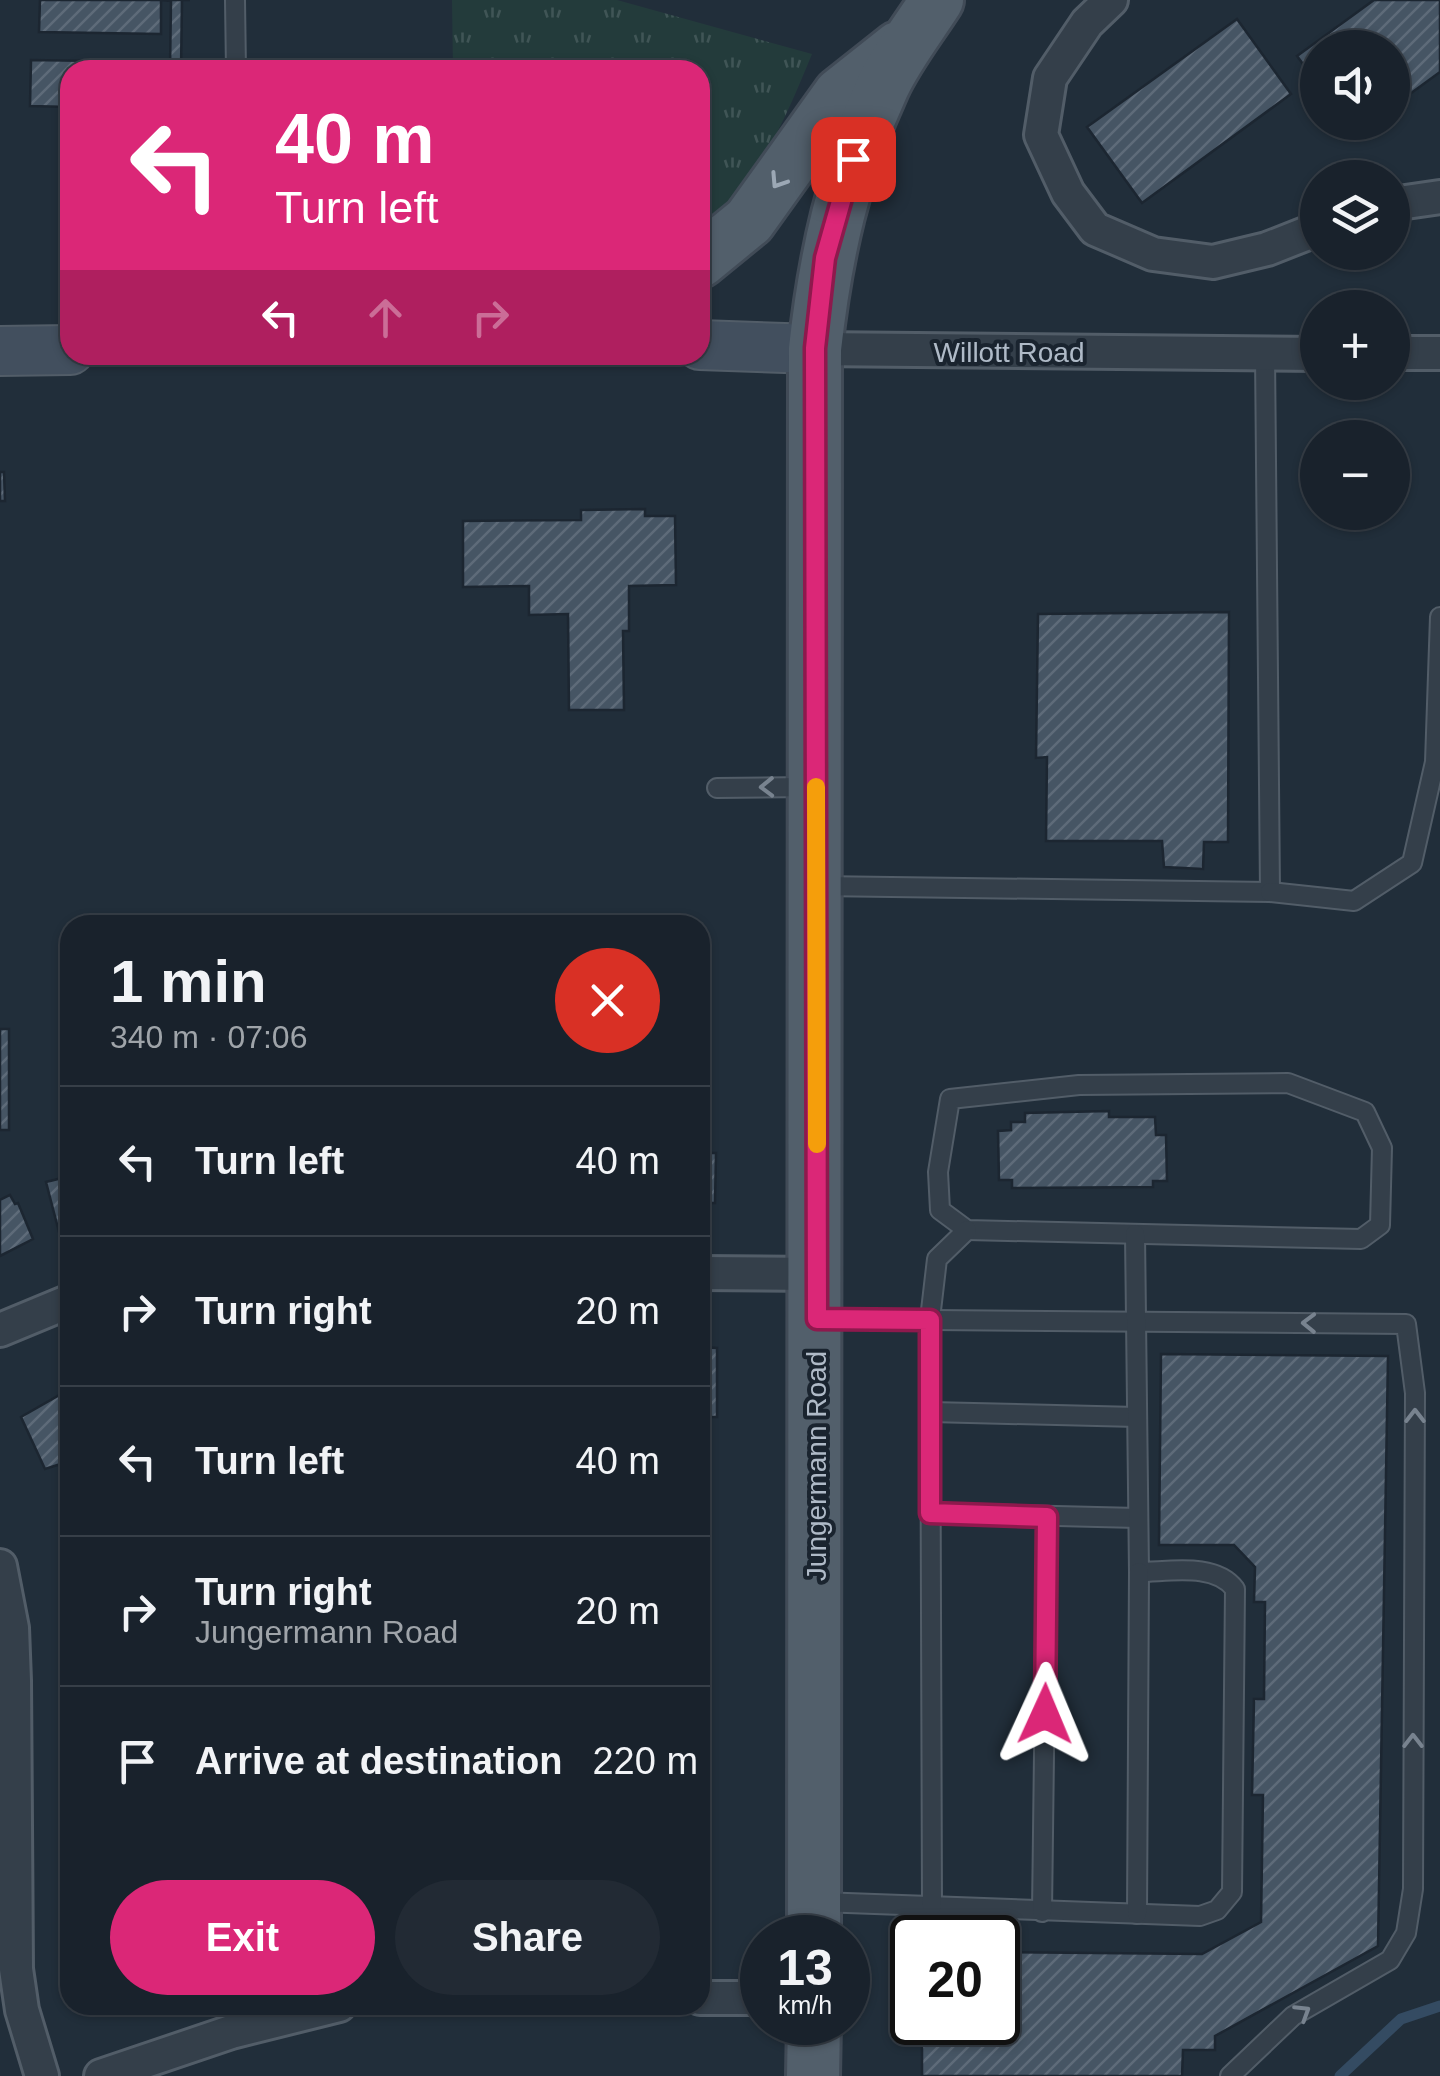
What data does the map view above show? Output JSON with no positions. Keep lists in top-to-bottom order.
{
  "streets": {
    "main road": ["Willott Road", "Jungermann Road"]
  },
  "crossings": [
    ["Willott Road", "Jungermann Road"]
  ],
  "page": {
    "map_buttons": ["+", "−"],
    "turn": ["40 m", "Turn left"],
    "heading": ["1 min", "340 m · 07:06"],
    "list": [
      {
        "name": "Turn left",
        "value": "40 m"
      },
      {
        "name": "Turn right",
        "value": "20 m"
      },
      {
        "name": "Turn left",
        "value": "40 m"
      },
      {
        "name": "Turn right",
        "note": "Jungermann Road",
        "value": "20 m"
      },
      {
        "name": "Arrive at destination",
        "value": "220 m"
      }
    ],
    "buttons": ["Exit", "Share"],
    "speed": "13 km/h",
    "limit": "20"
  }
}
